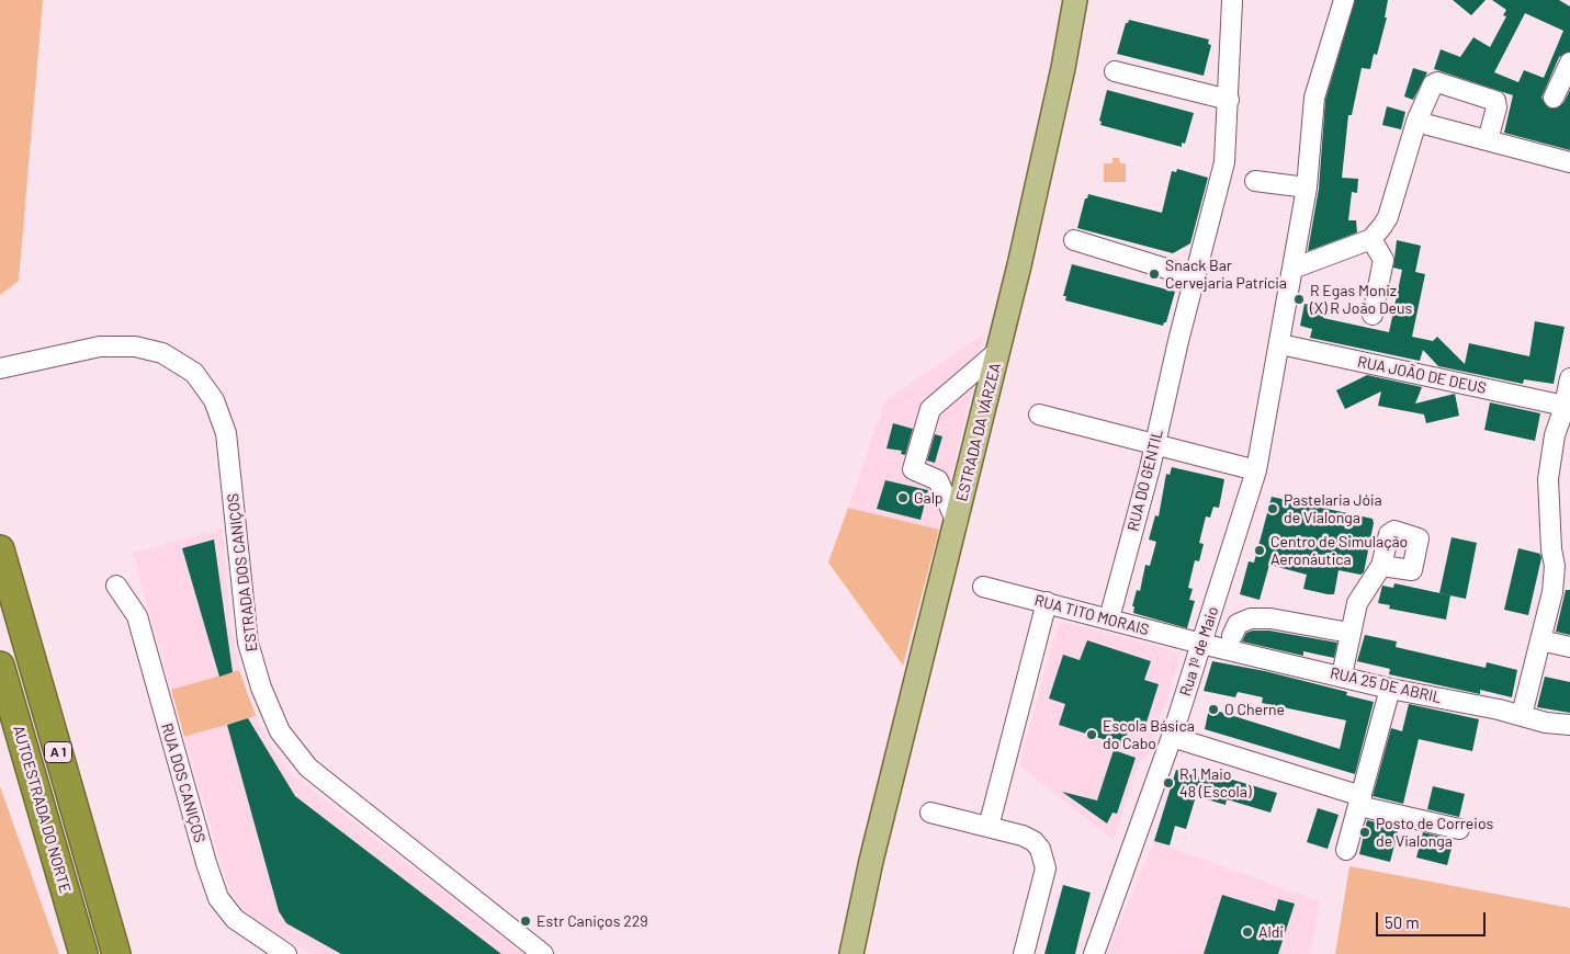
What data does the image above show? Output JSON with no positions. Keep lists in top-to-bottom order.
{
  "streets": {
    "highway": ["A 1", "AUTOESTRADA DO NORTE"],
    "main road": ["ESTRADA DA VÁRZEA"],
    "street": [
      "RUA JOÃO DE DEUS",
      "RUA DO GENTIL",
      "ESTRADA DOS CANIÇOS",
      "RUA TITO MORAIS",
      "Rua 1º de Maio",
      "RUA 25 DE ABRIL",
      "RUA DOS CANIÇOS"
    ]
  },
  "crossings": [
    ["RUA JOÃO DE DEUS", "Rua 1º de Maio"],
    ["RUA DO GENTIL", "RUA TITO MORAIS"],
    ["RUA TITO MORAIS", "Rua 1º de Maio"],
    ["RUA TITO MORAIS", "RUA 25 DE ABRIL"],
    ["Rua 1º de Maio", "RUA 25 DE ABRIL"]
  ],
  "places": [
    "Snack Bar Cervejaria Patrícia",
    "R Egas Moniz (X) R João Deus",
    "Galp",
    "Pastelaria Jóia de Vialonga",
    "Centro de Simulação Aeronáutica",
    "O Cherne",
    "Escola Básica do Cabo",
    "R 1 Maio 48 (Escola)",
    "Posto de Correios de Vialonga",
    "Estr Caniços 229",
    "Aldi"
  ],
  "scale_bar": "50 m"
}
